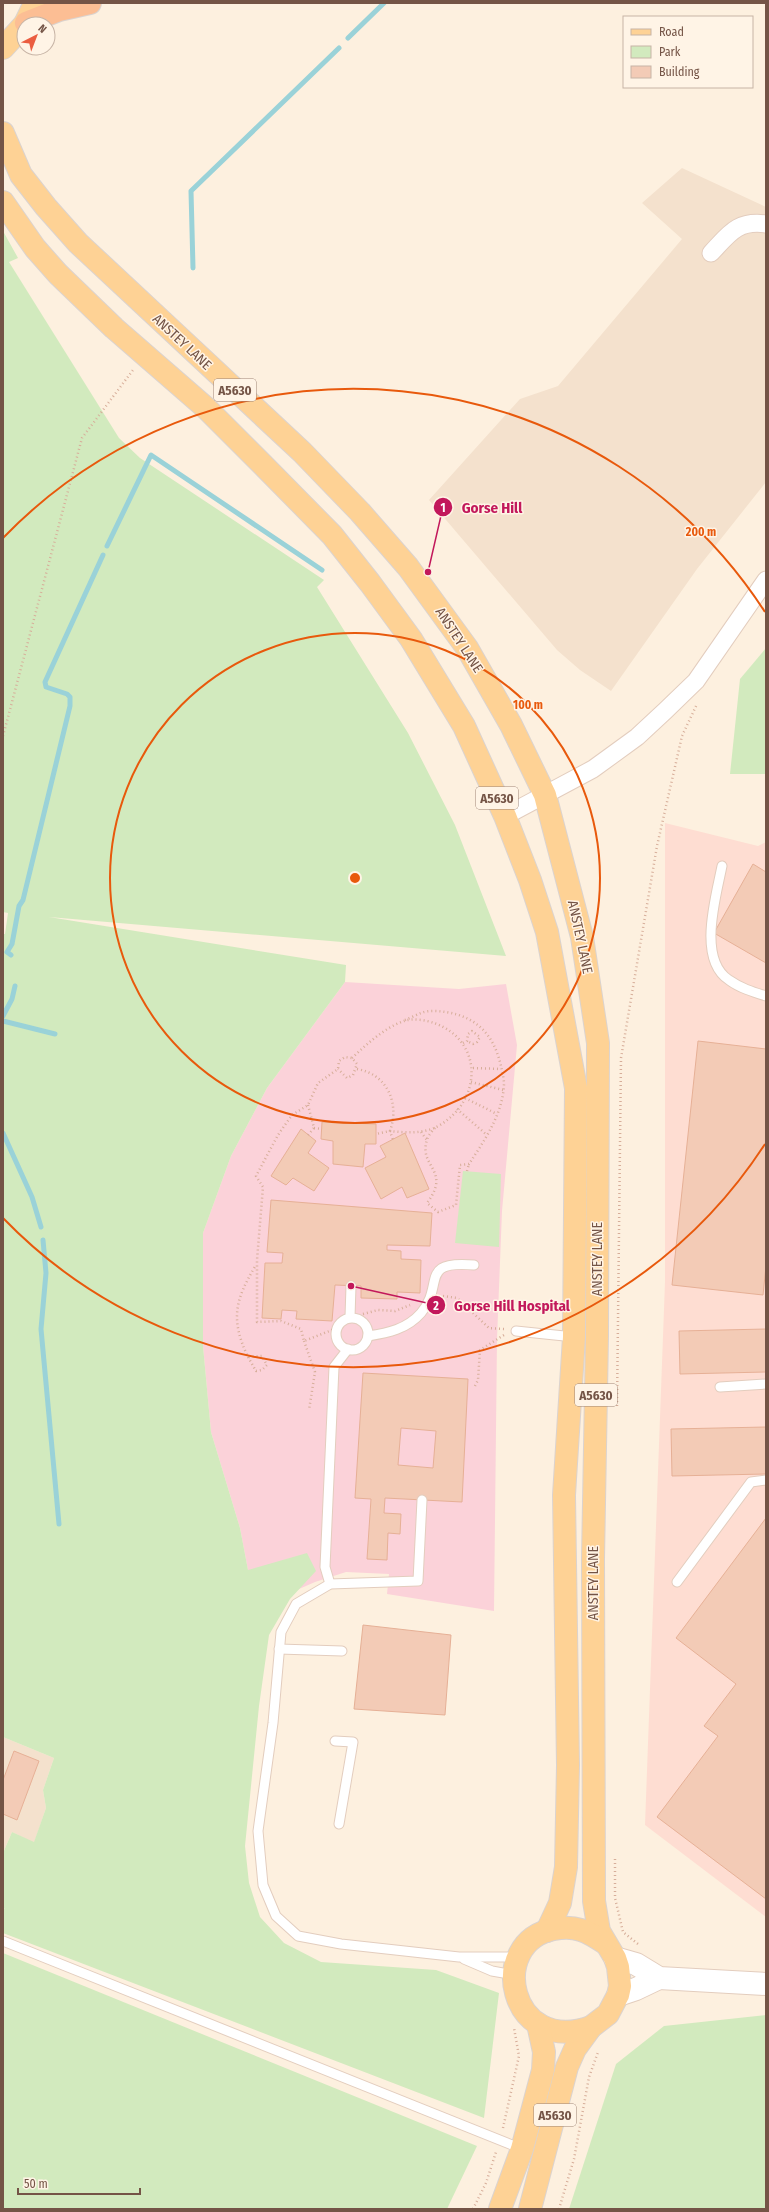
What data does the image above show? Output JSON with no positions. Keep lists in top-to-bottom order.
{
  "streets": {
    "main road": ["ANSTEY LANE", "A5630"]
  },
  "crossings": [
    ["ANSTEY LANE", "A5630"]
  ],
  "places": ["Gorse Hill", "Gorse Hill Hospital"],
  "legend": ["Road", "Park", "Building"],
  "scale_bar": "50 m",
  "north": "top right",
  "rings": ["200 m", "100 m"]
}
